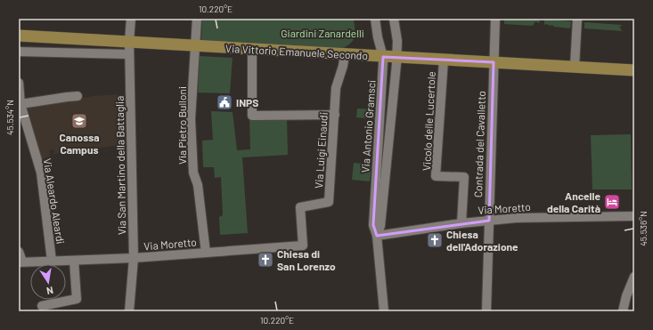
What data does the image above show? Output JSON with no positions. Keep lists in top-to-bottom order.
{
  "streets": {
    "main road": ["Via Vittorio Emanuele Secondo"],
    "street": [
      "Vicolo delle Lucertole",
      "Via Pietro Bulloni",
      "Via Antonio Gramsci",
      "Contrada del Cavalletto",
      "Via Luigi Einaudi",
      "Via San Martino della Battaglia",
      "Via Aleardo Aleardi",
      "Via Moretto"
    ]
  },
  "crossings": [
    ["Via Vittorio Emanuele Secondo", "Vicolo delle Lucertole"],
    ["Via Vittorio Emanuele Secondo", "Via Pietro Bulloni"],
    ["Via Vittorio Emanuele Secondo", "Via Antonio Gramsci"],
    ["Via Vittorio Emanuele Secondo", "Contrada del Cavalletto"],
    ["Via Vittorio Emanuele Secondo", "Via Luigi Einaudi"],
    ["Via Vittorio Emanuele Secondo", "Via San Martino della Battaglia"],
    ["Vicolo delle Lucertole", "Via Moretto"],
    ["Via Pietro Bulloni", "Via Moretto"],
    ["Via Antonio Gramsci", "Via Moretto"],
    ["Contrada del Cavalletto", "Via Moretto"],
    ["Via Luigi Einaudi", "Via Moretto"],
    ["Via San Martino della Battaglia", "Via Moretto"],
    ["Via Aleardo Aleardi", "Via Moretto"]
  ],
  "parks": ["Giardini Zanardelli"],
  "places": {
    "public building": ["INPS"],
    "school or university": ["Canossa Campus"],
    "hotel": ["Ancelle della Carità"],
    "church": ["Chiesa dell'Adorazione", "Chiesa di San Lorenzo"]
  },
  "north": "bottom",
  "coordinates": ["10.220°E", "45.534°N", "45.536°N"]
}
